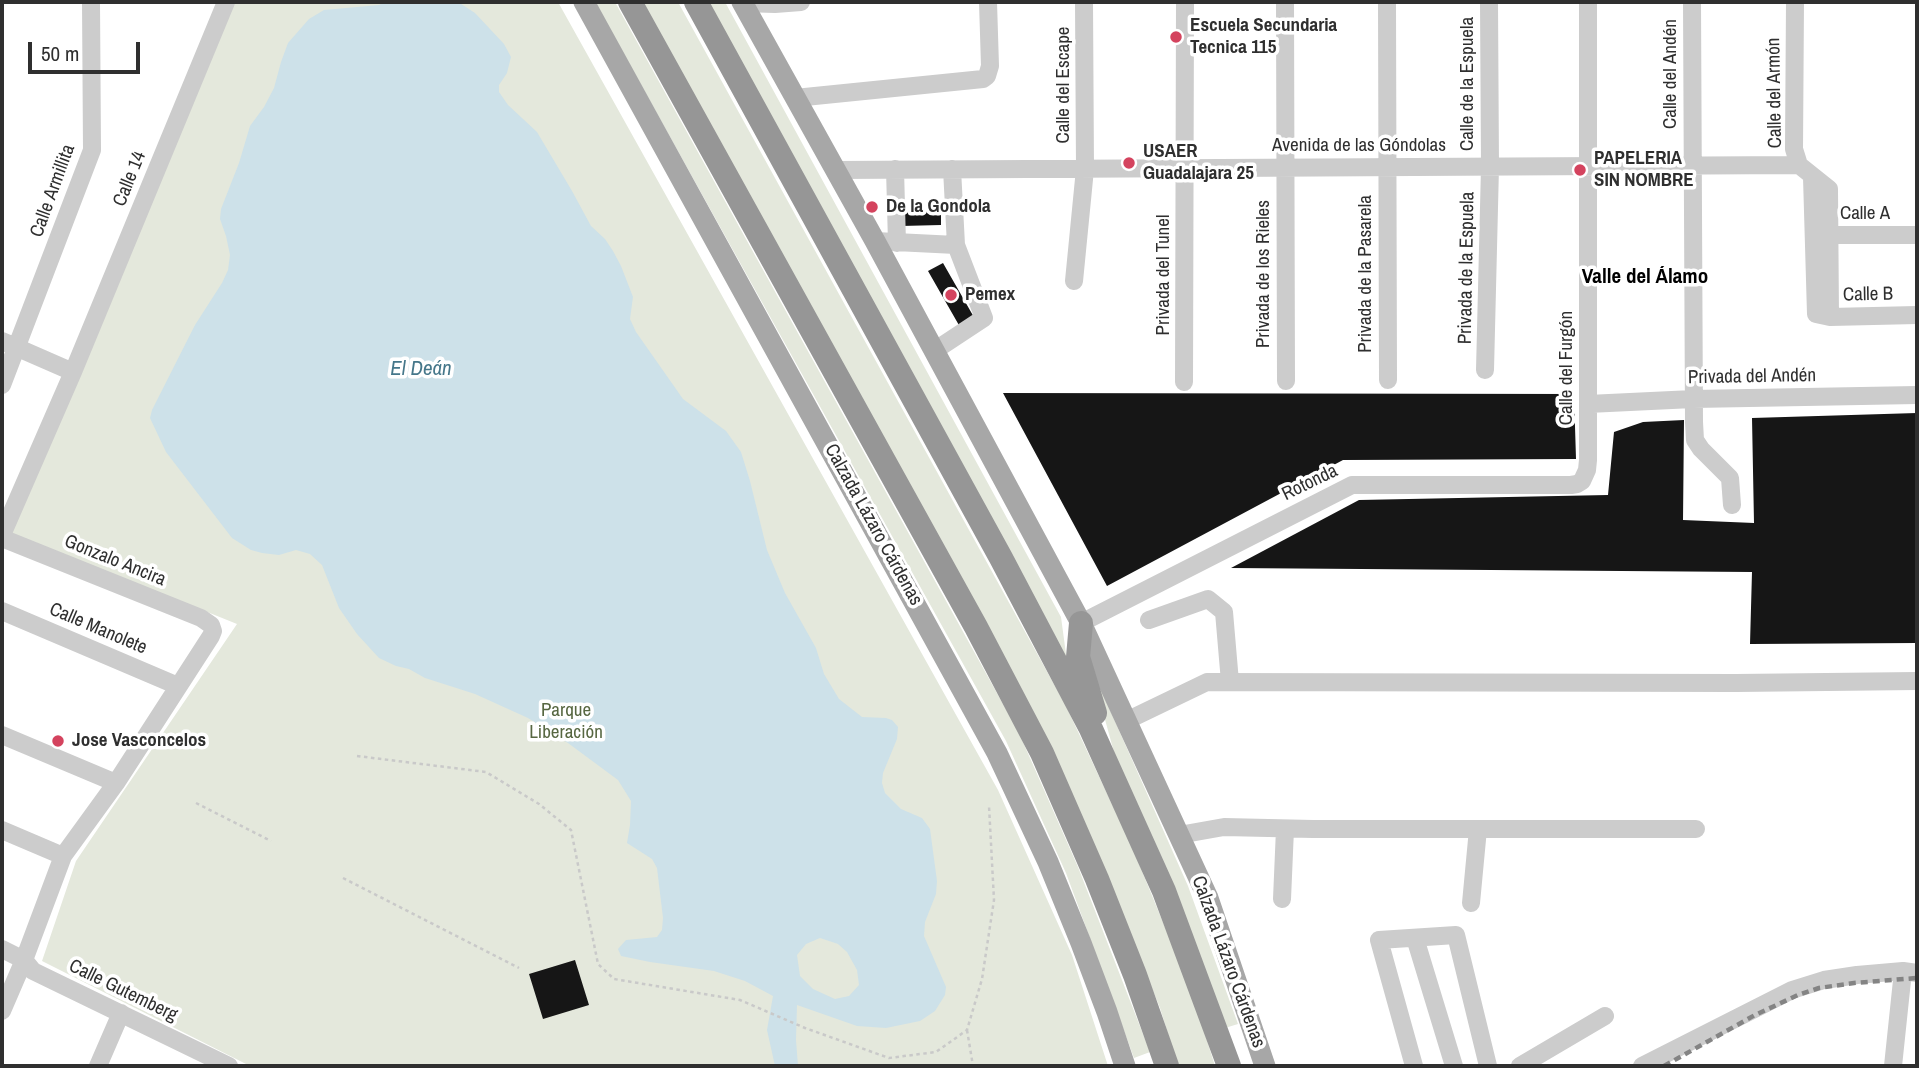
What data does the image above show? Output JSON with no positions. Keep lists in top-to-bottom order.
{
  "streets": {
    "highway": ["Calzada Lázaro Cárdenas"],
    "street": [
      "Calle del Andén",
      "Calle de la Espuela",
      "Calle del Escape",
      "Calle del Armón",
      "Avenida de las Góndolas",
      "Calle 14",
      "Calle Armillita",
      "Calle A",
      "Privada de la Espuela",
      "Privada de los Rieles",
      "Privada de la Pasarela",
      "Privada del Tunel",
      "Calle B",
      "Calle del Furgón",
      "Privada del Andén",
      "Rotonda",
      "Gonzalo Ancira",
      "Calle Manolete",
      "Calle Gutemberg"
    ]
  },
  "crossings": [
    ["Calle del Andén", "Avenida de las Góndolas"],
    ["Calle del Andén", "Privada del Andén"],
    ["Calle de la Espuela", "Avenida de las Góndolas"],
    ["Calle de la Espuela", "Privada de la Espuela"],
    ["Calle del Escape", "Avenida de las Góndolas"],
    ["Calle del Armón", "Avenida de las Góndolas"],
    ["Calle del Armón", "Calle A"],
    ["Calle del Armón", "Calle B"],
    ["Avenida de las Góndolas", "Privada de la Espuela"],
    ["Avenida de las Góndolas", "Privada de los Rieles"],
    ["Avenida de las Góndolas", "Privada de la Pasarela"],
    ["Avenida de las Góndolas", "Privada del Tunel"],
    ["Avenida de las Góndolas", "Calle del Furgón"],
    ["Avenida de las Góndolas", "Calzada Lázaro Cárdenas"],
    ["Calle 14", "Gonzalo Ancira"],
    ["Calle del Furgón", "Privada del Andén"],
    ["Calle del Furgón", "Rotonda"],
    ["Rotonda", "Calzada Lázaro Cárdenas"],
    ["Gonzalo Ancira", "Calle Manolete"]
  ],
  "districts": ["Valle del Álamo"],
  "water": ["El Deán"],
  "parks": ["Parque Liberación"],
  "places": [
    "Escuela Secundaria Tecnica 115",
    "USAER Guadalajara 25",
    "PAPELERIA SIN NOMBRE",
    "De la Gondola",
    "Pemex",
    "Jose Vasconcelos"
  ],
  "scale_bar": "50 m"
}
